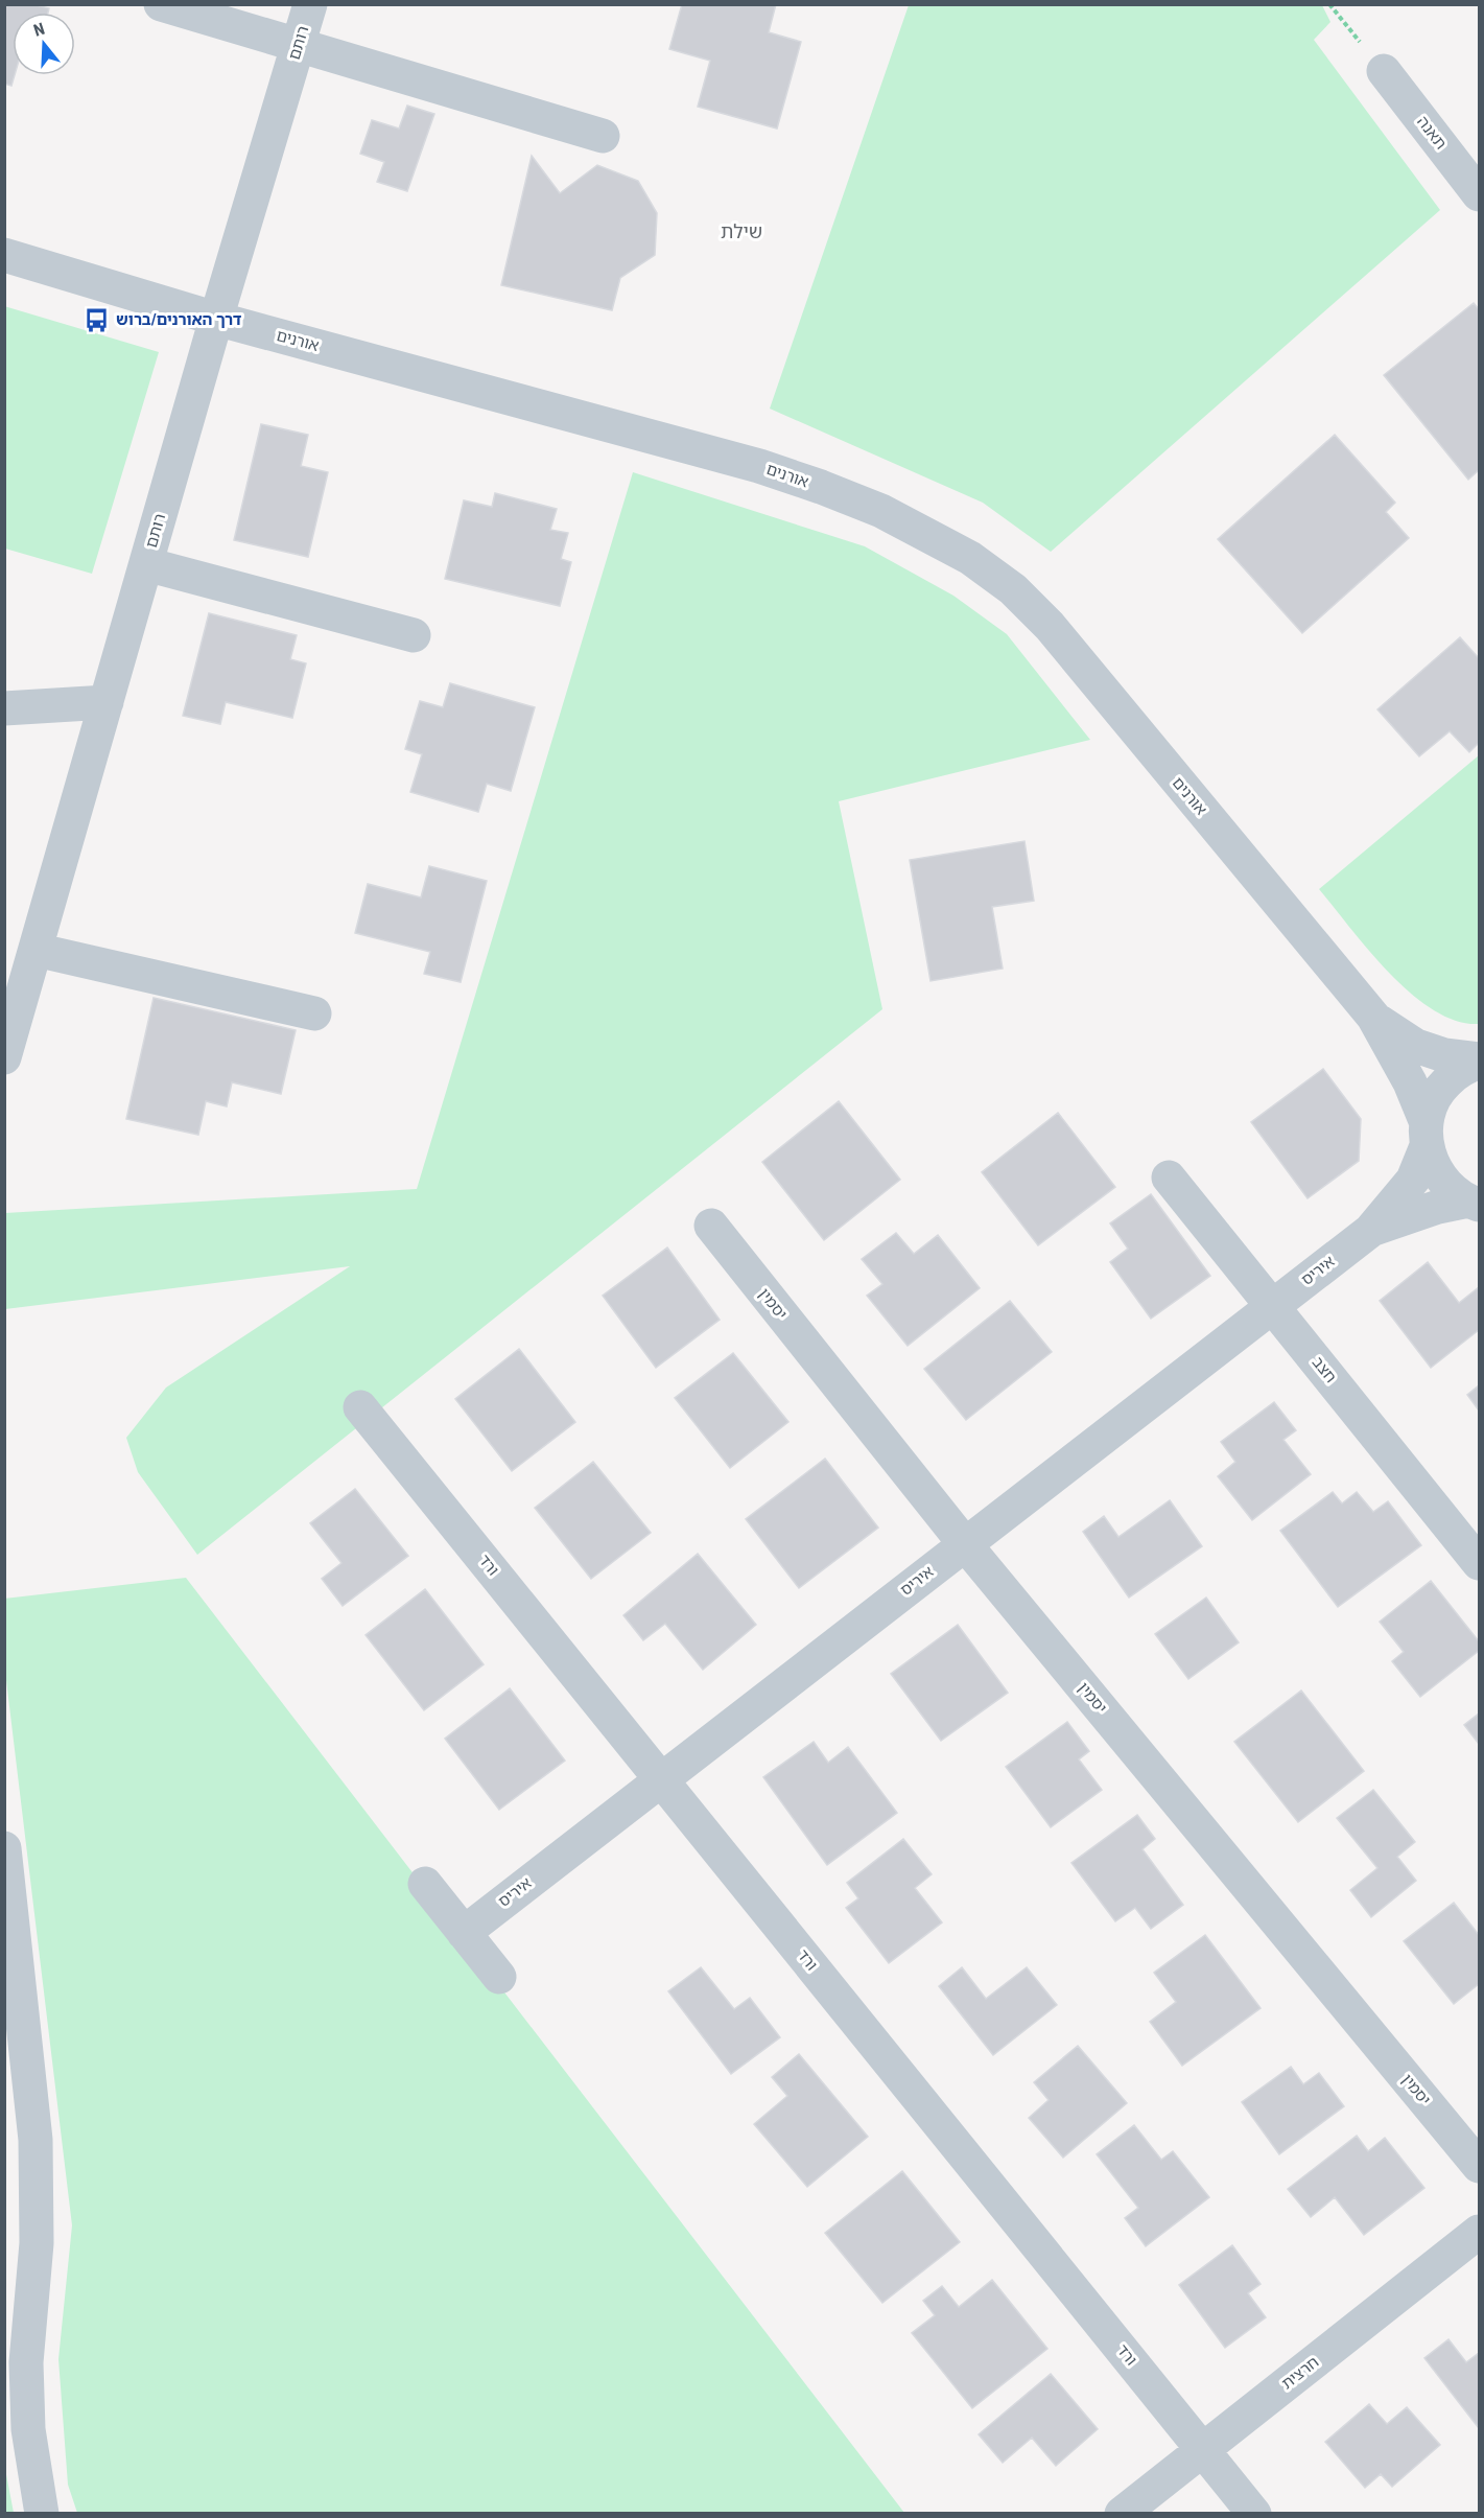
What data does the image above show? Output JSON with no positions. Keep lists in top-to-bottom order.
{
  "streets": {
    "street": [
      "רותם",
      "תאנה",
      "אורנים",
      "איריס",
      "יסמין",
      "חצב",
      "ורד",
      "חרצית"
    ]
  },
  "crossings": [
    ["רותם", "אורנים"],
    ["אורנים", "איריס"],
    ["איריס", "יסמין"],
    ["איריס", "חצב"],
    ["איריס", "ורד"],
    ["ורד", "חרצית"]
  ],
  "districts": ["שילת"],
  "places": {
    "bus stop": ["דרך האורנים/ברוש"]
  },
  "north": "top"
}
